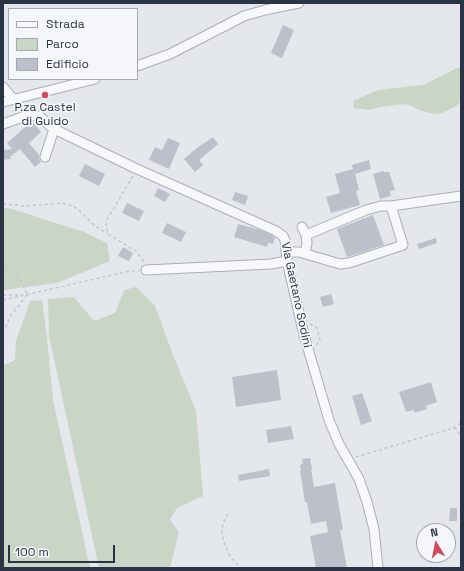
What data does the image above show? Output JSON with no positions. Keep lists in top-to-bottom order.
{
  "streets": {
    "street": ["Via Gaetano Sodini"]
  },
  "places": ["P.za Castel di Guido"],
  "legend": ["Strada", "Parco", "Edificio"],
  "scale_bar": "100 m",
  "north": "top"
}
